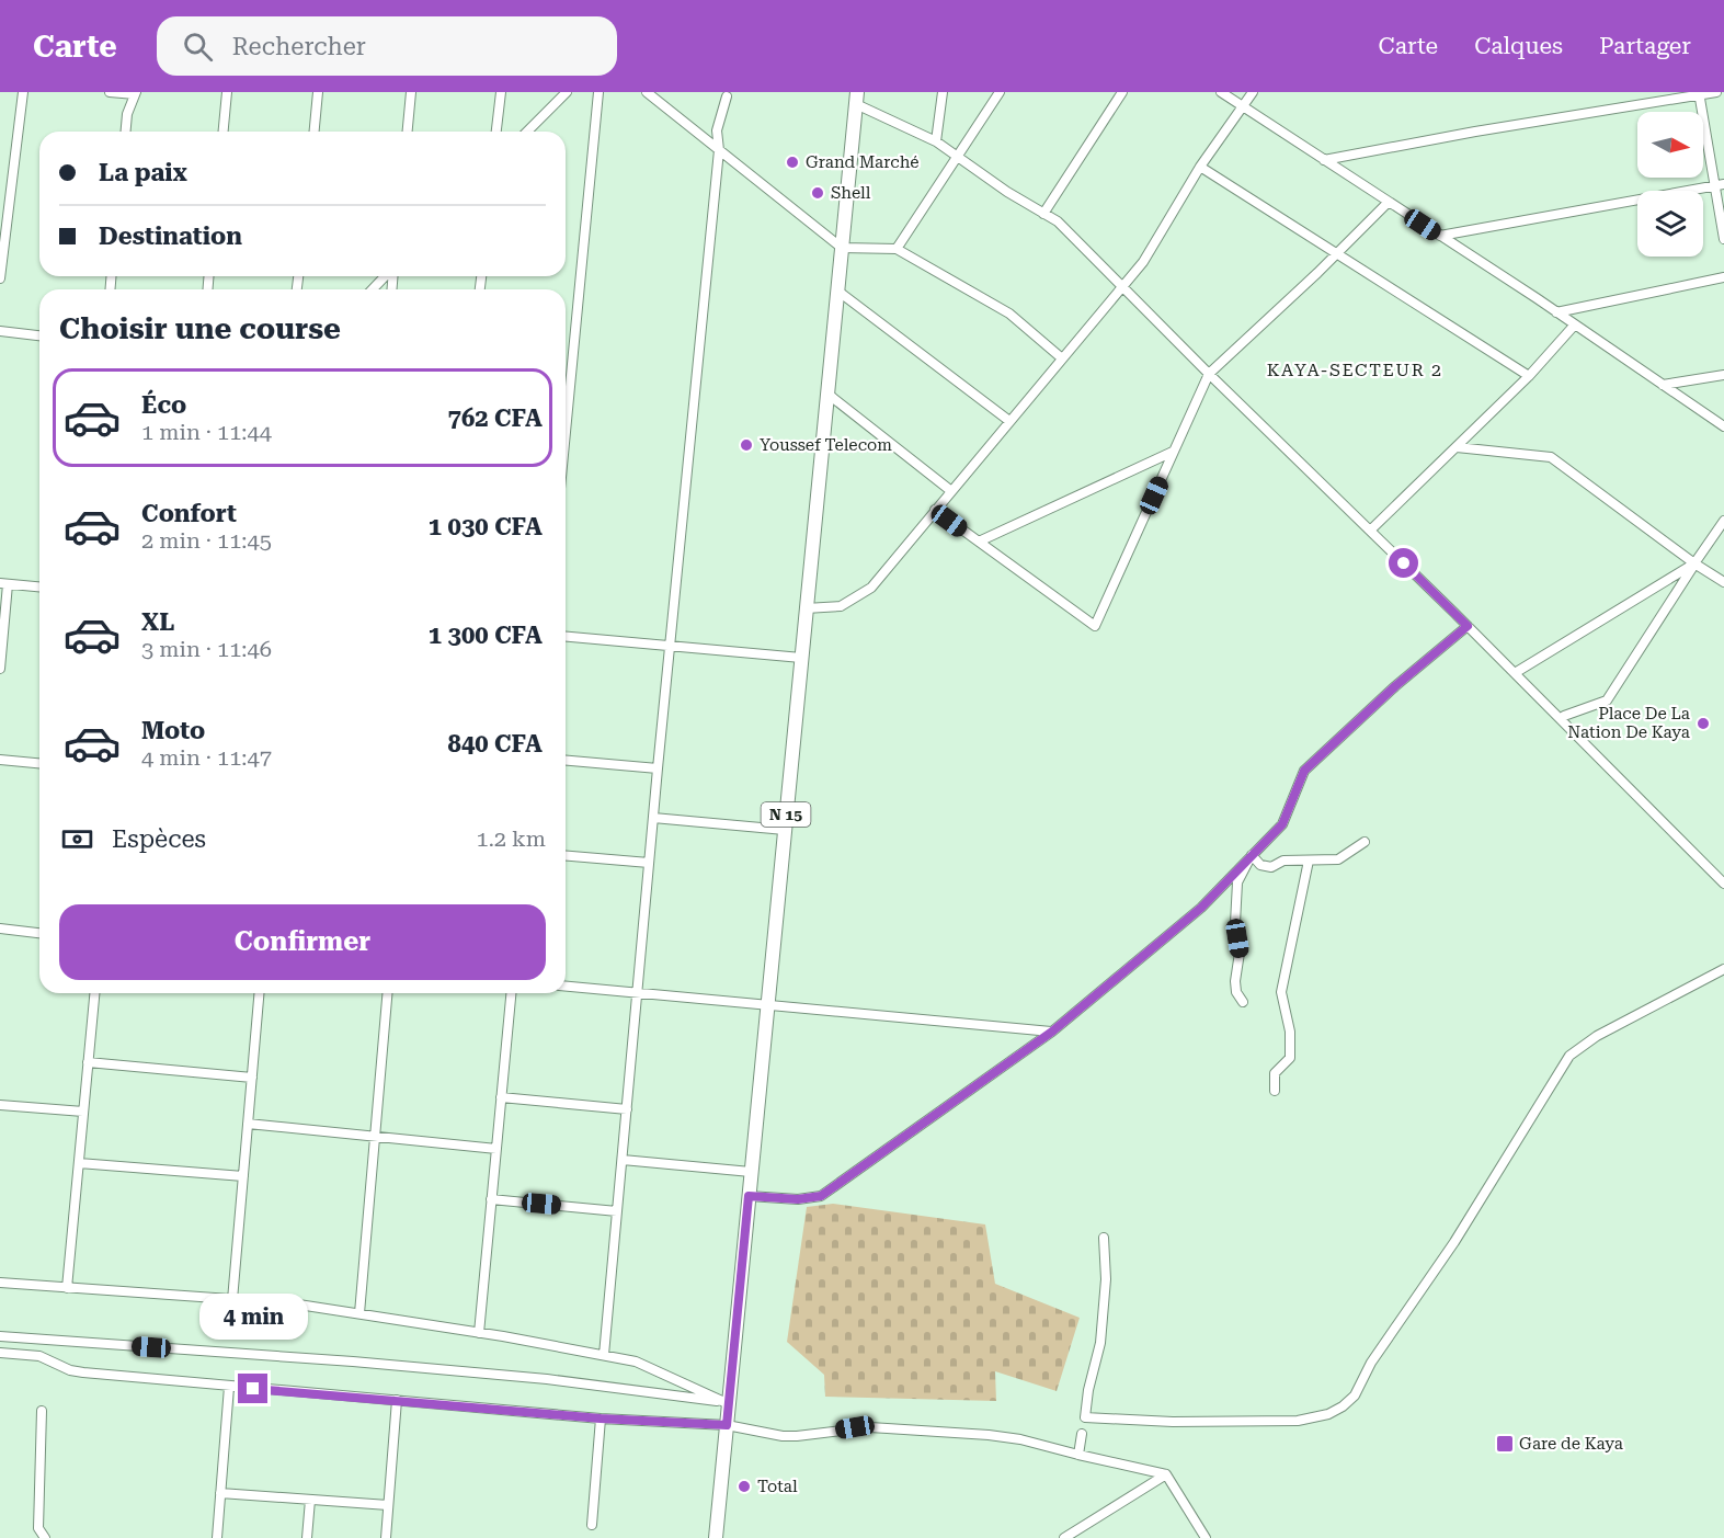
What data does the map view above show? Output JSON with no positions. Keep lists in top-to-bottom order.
{
  "streets": {
    "main road": ["N 15"]
  },
  "districts": ["KAYA-SECTEUR 2"],
  "places": {
    "other": [
      "Grand Marché",
      "Shell",
      "Youssef Telecom",
      "Place De La Nation De Kaya",
      "Total"
    ],
    "transit": ["Gare de Kaya"]
  },
  "north": "right",
  "page": {
    "header": "Carte",
    "search": "Rechercher",
    "nav": ["Carte", "Calques", "Partager"],
    "banner": ["La paix", "Destination"],
    "heading": "Choisir une course",
    "list": [
      {
        "name": "Éco",
        "note": "1 min · 11:44",
        "value": "762 CFA"
      },
      {
        "name": "Confort",
        "note": "2 min · 11:45",
        "value": "1 030 CFA"
      },
      {
        "name": "XL",
        "note": "3 min · 11:46",
        "value": "1 300 CFA"
      },
      {
        "name": "Moto",
        "note": "4 min · 11:47",
        "value": "840 CFA"
      }
    ],
    "pay": ["Espèces", "1.2 km"],
    "buttons": "Confirmer",
    "bubble": "4 min"
  }
}
